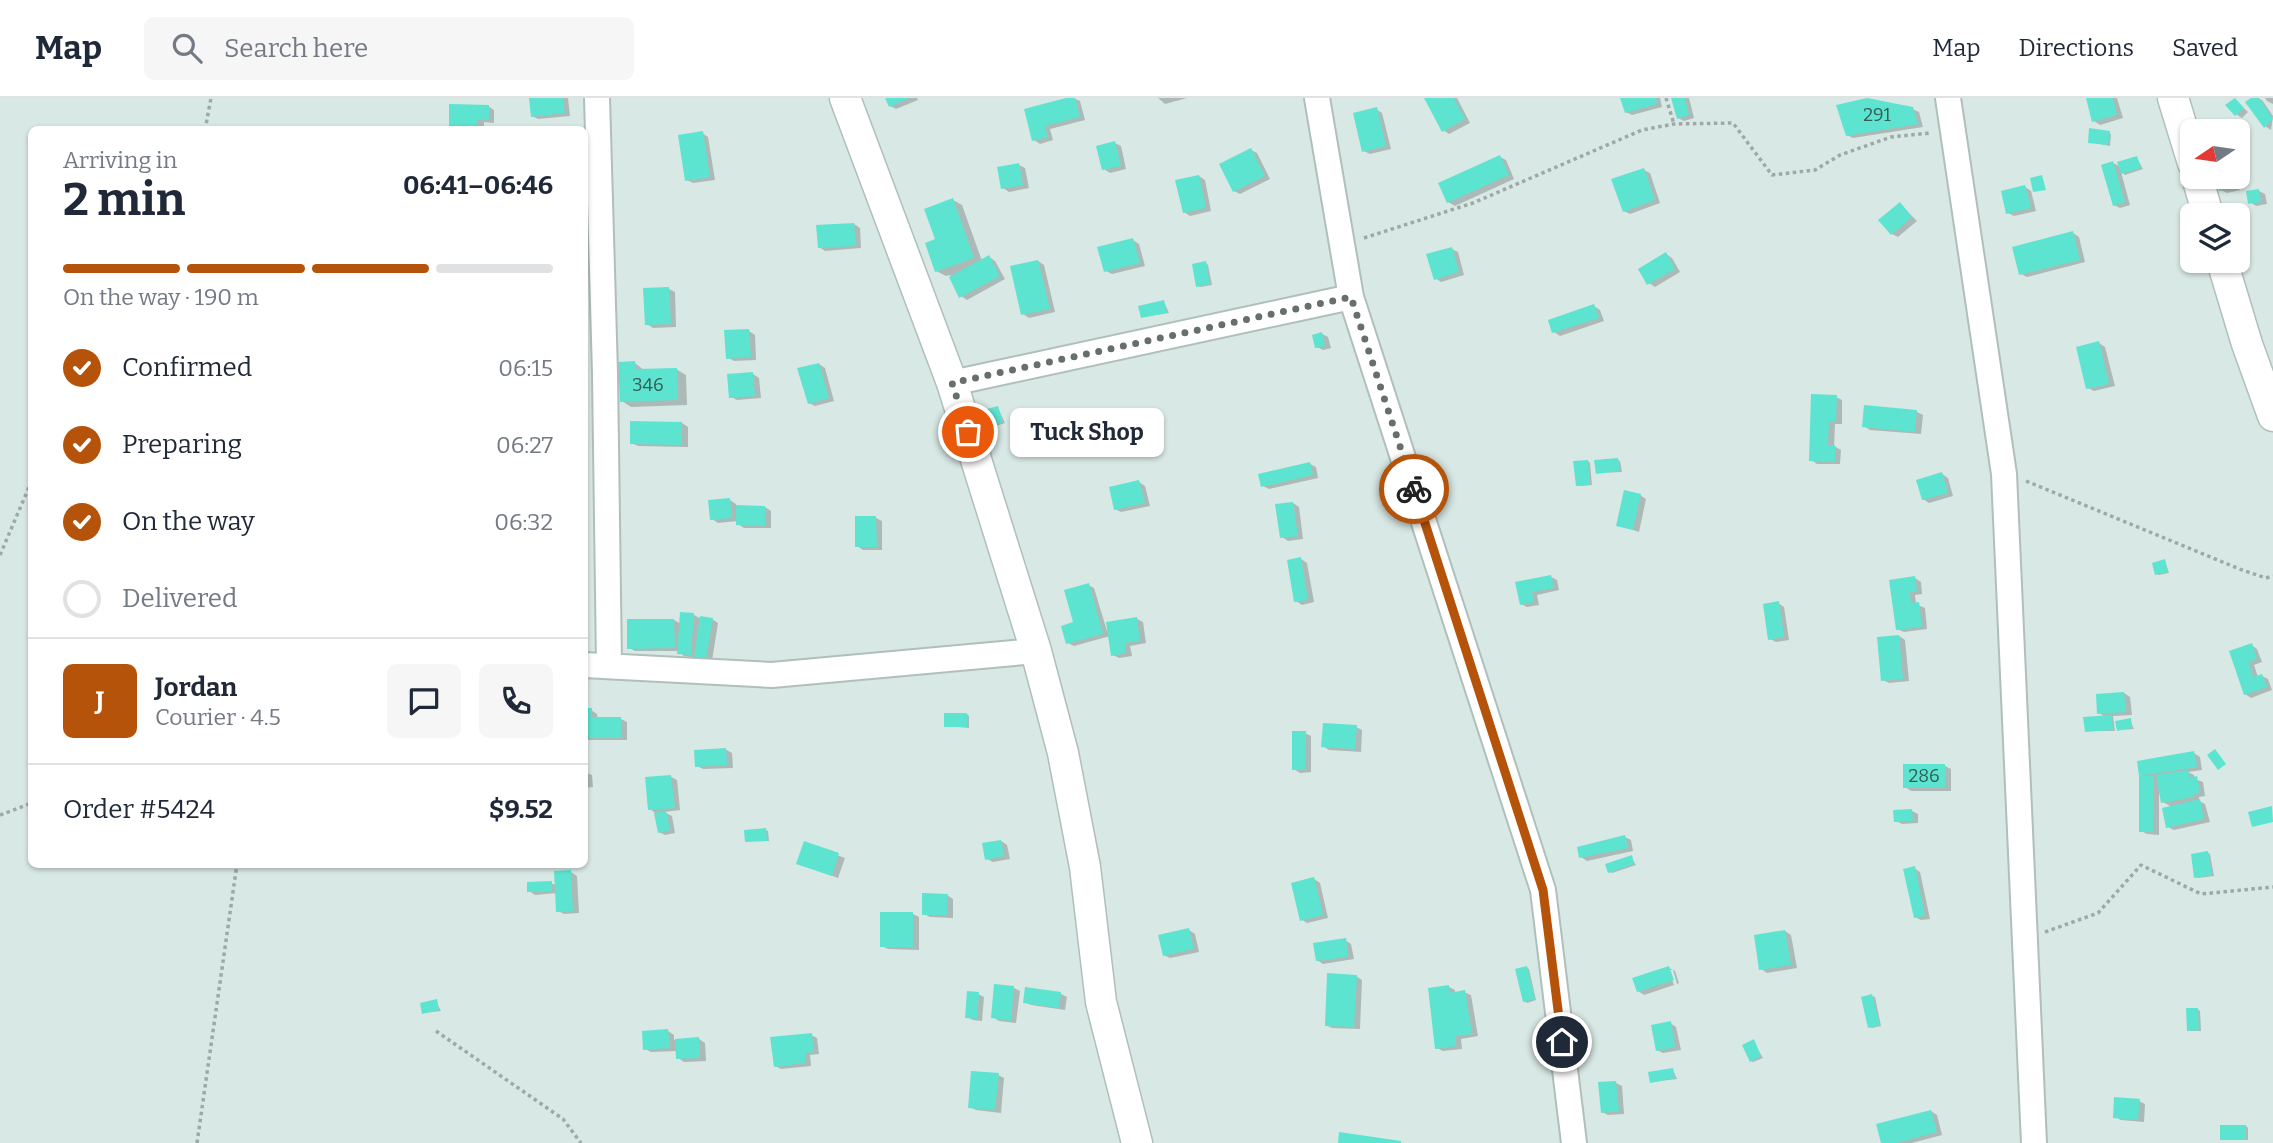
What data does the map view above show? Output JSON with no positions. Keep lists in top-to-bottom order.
{
  "places": ["Tuck Shop"],
  "house_numbers": ["291", "346", "286"],
  "north": "left",
  "page": {
    "header": "Map",
    "search": "Search here",
    "nav": ["Map", "Directions", "Saved"],
    "heading": ["2 min", "Arriving in", "06:41–06:46"],
    "panel": [
      "Jordan",
      "Courier · 4.5",
      "Order #5424",
      "$9.52"
    ],
    "bar": "On the way · 190 m",
    "list": [
      ["Confirmed", "06:15"],
      ["Preparing", "06:27"],
      ["On the way", "06:32"],
      "Delivered"
    ],
    "bubble": "Tuck Shop",
    "round": "J"
  }
}
